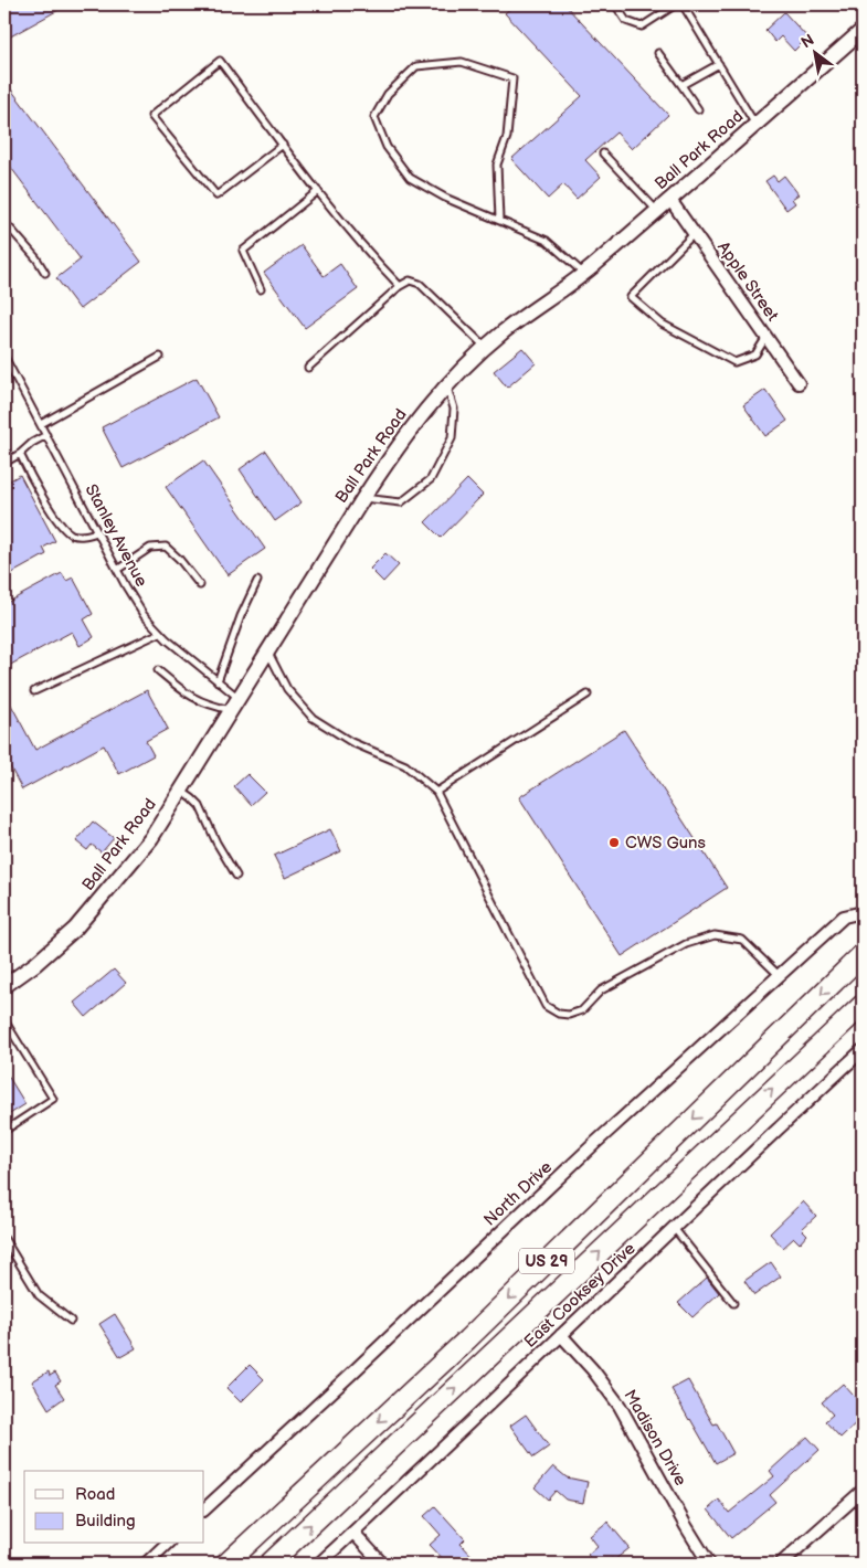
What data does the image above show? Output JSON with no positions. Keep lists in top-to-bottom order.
{
  "streets": {
    "highway": ["US 29"],
    "street": [
      "Ball Park Road",
      "Apple Street",
      "North Drive",
      "East Cooksey Drive",
      "Madison Drive"
    ],
    "lane": ["Stanley Avenue"]
  },
  "crossings": [
    ["Ball Park Road", "Apple Street"],
    ["Ball Park Road", "Stanley Avenue"],
    ["East Cooksey Drive", "Madison Drive"]
  ],
  "places": ["CWS Guns"],
  "legend": ["Road", "Building"],
  "north": "top left"
}
